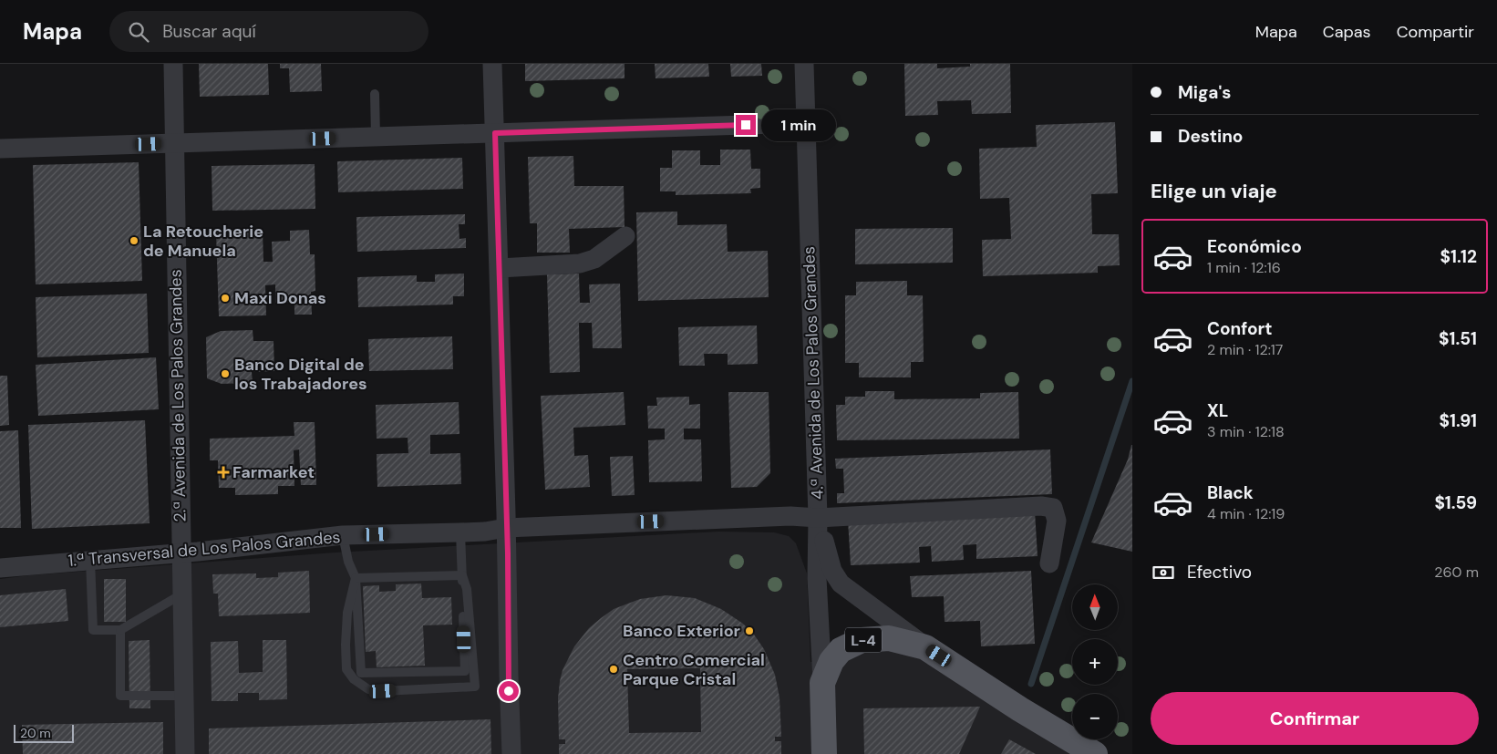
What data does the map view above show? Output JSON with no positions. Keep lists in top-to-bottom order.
{
  "streets": {
    "main road": ["4.ª Avenida de Los Palos Grandes", "L-4"],
    "street": ["2.ª Avenida de Los Palos Grandes", "1.ª Transversal de Los Palos Grandes"]
  },
  "crossings": [
    ["4.ª Avenida de Los Palos Grandes", "1.ª Transversal de Los Palos Grandes"],
    ["4.ª Avenida de Los Palos Grandes", "L-4"],
    ["2.ª Avenida de Los Palos Grandes", "1.ª Transversal de Los Palos Grandes"]
  ],
  "places": {
    "other": [
      "La Retoucherie de Manuela",
      "Maxi Donas",
      "Banco Digital de los Trabajadores",
      "Banco Exterior",
      "Centro Comercial Parque Cristal"
    ],
    "health": ["Farmarket"]
  },
  "scale_bar": "20 m",
  "north": "top",
  "page": {
    "header": "Mapa",
    "search": "Buscar aquí",
    "nav": ["Mapa", "Capas", "Compartir"],
    "banner": ["Miga's", "Destino"],
    "bubble": "1 min",
    "heading": "Elige un viaje",
    "list": [
      {
        "name": "Económico",
        "note": "1 min · 12:16",
        "value": "$1.12"
      },
      {
        "name": "Confort",
        "note": "2 min · 12:17",
        "value": "$1.51"
      },
      {
        "name": "XL",
        "note": "3 min · 12:18",
        "value": "$1.91"
      },
      {
        "name": "Black",
        "note": "4 min · 12:19",
        "value": "$1.59"
      }
    ],
    "pay": ["Efectivo", "260 m"],
    "map_buttons": ["+", "−"],
    "buttons": "Confirmar",
    "scale": "20 m"
  }
}
